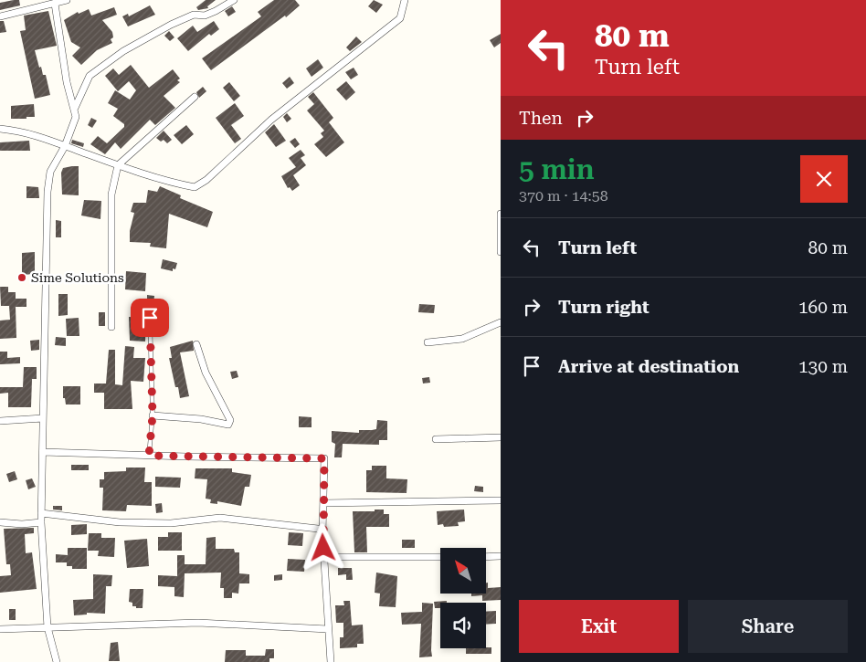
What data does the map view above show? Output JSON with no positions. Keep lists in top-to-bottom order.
{
  "places": ["Sime Solutions"],
  "north": "top left",
  "page": {
    "turn": ["80 m", "Turn left"],
    "then": "Then",
    "heading": ["5 min", "370 m · 14:58"],
    "list": [
      {
        "name": "Turn left",
        "value": "80 m"
      },
      {
        "name": "Turn right",
        "value": "160 m"
      },
      {
        "name": "Arrive at destination",
        "value": "130 m"
      }
    ],
    "buttons": ["Exit", "Share"]
  }
}
